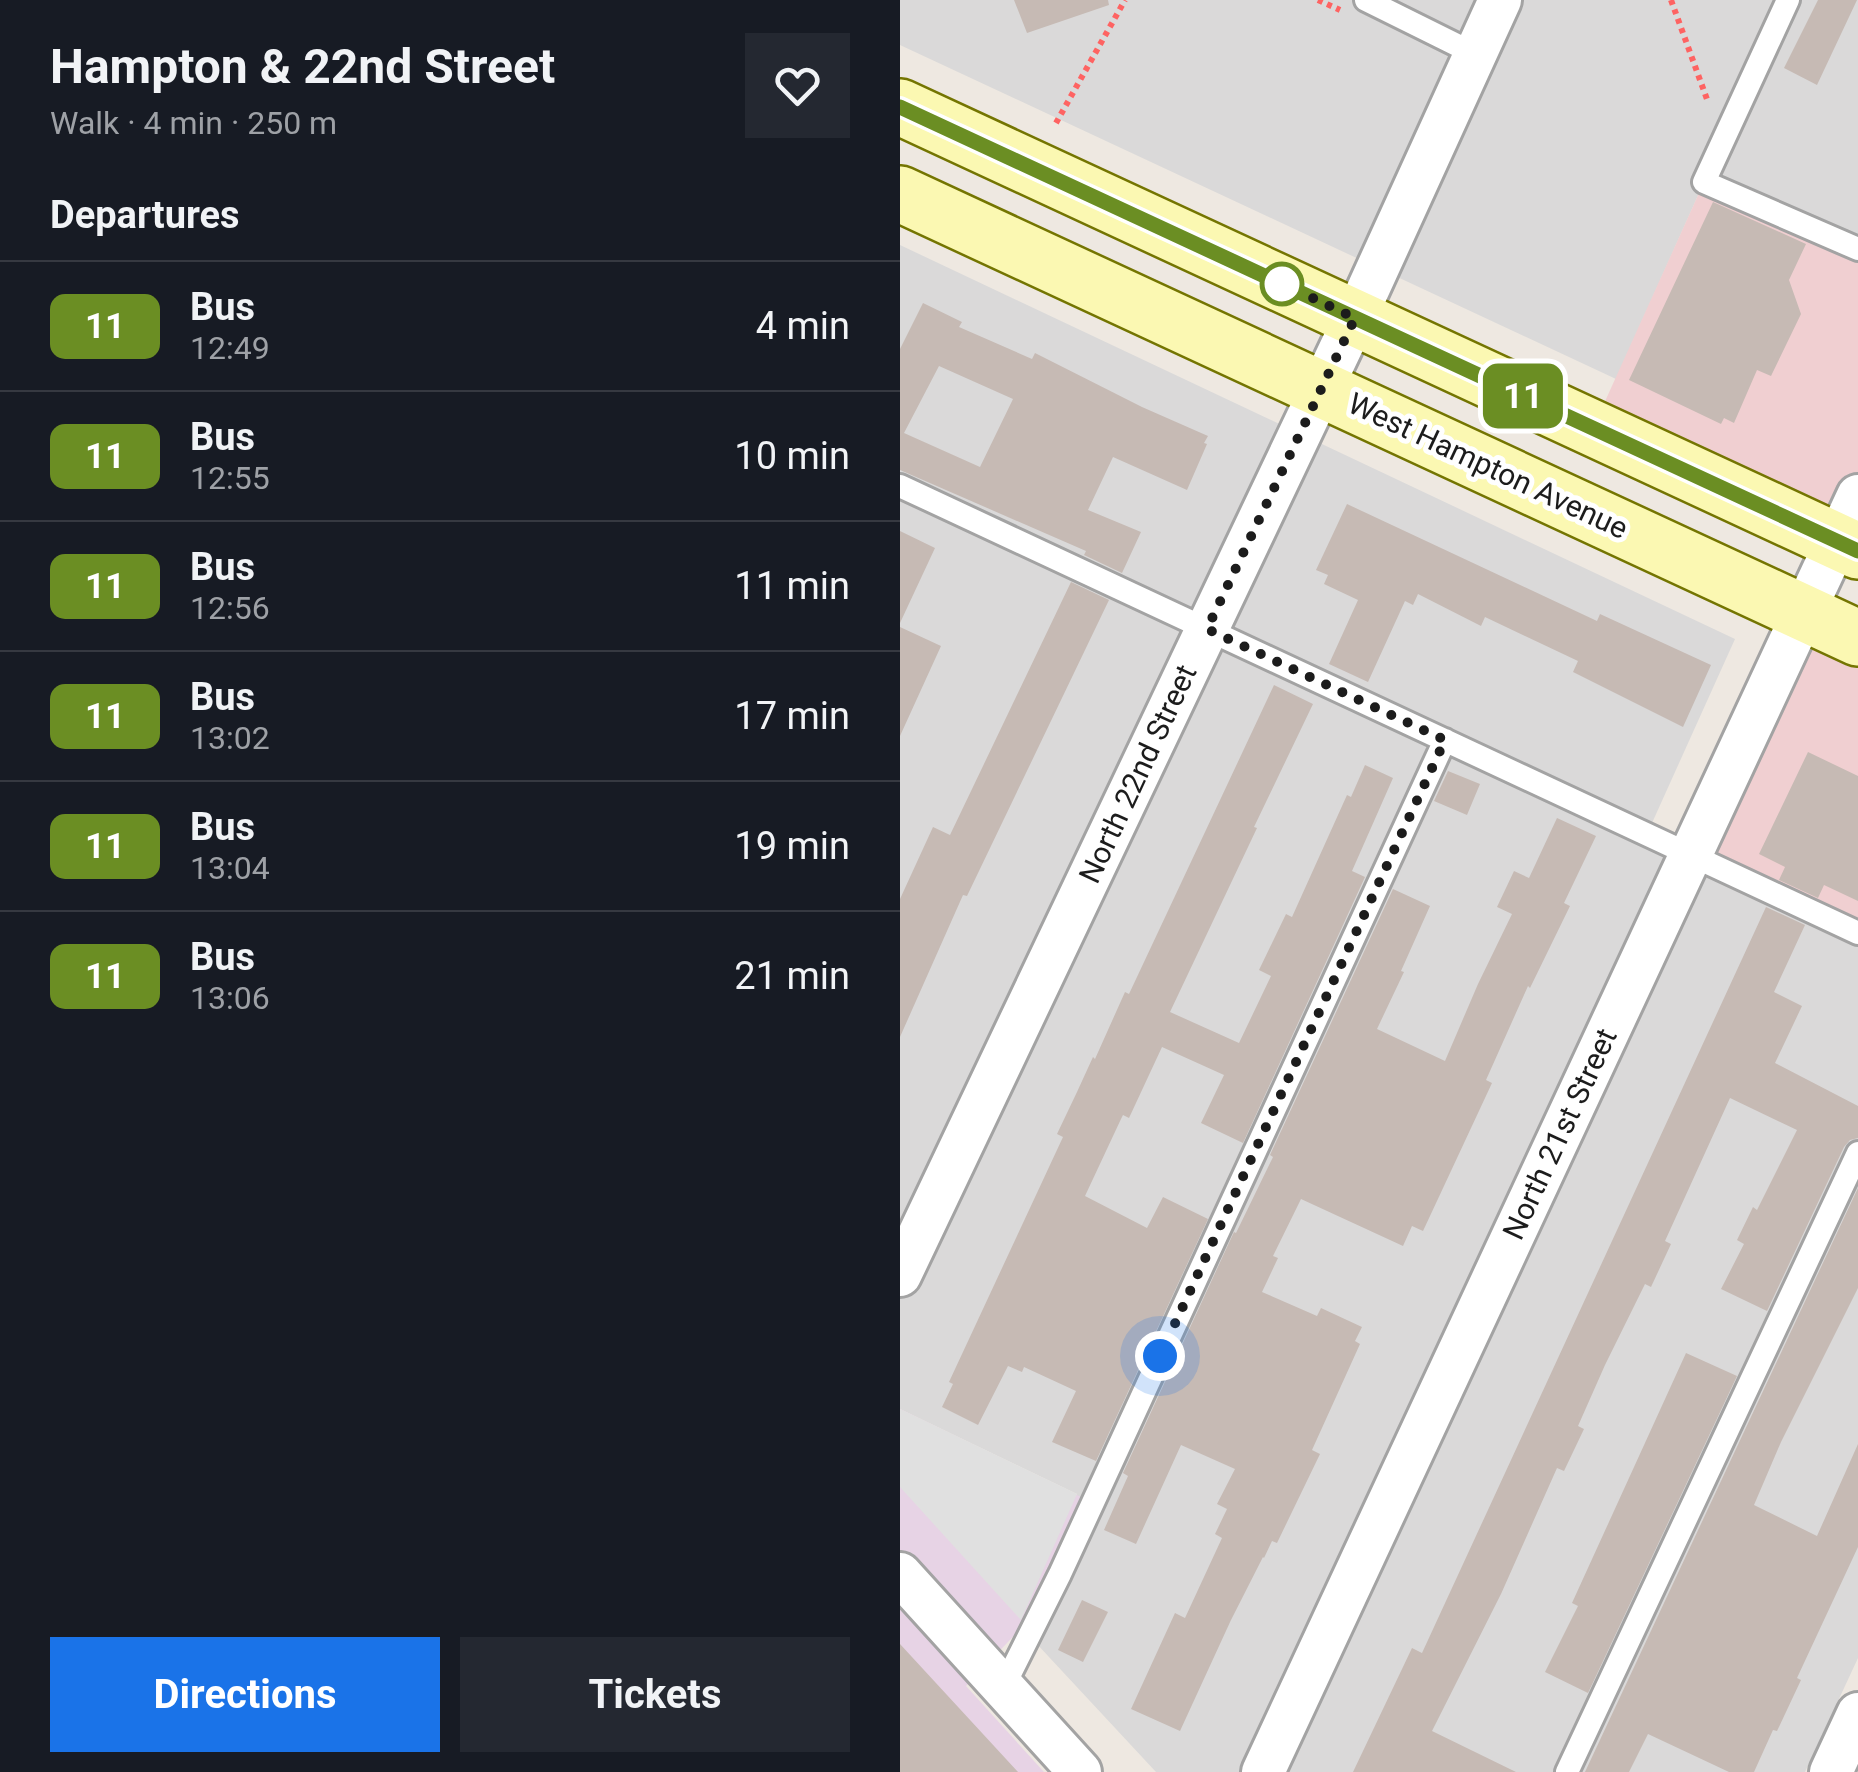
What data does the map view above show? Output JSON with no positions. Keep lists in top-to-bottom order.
{
  "streets": {
    "main road": ["West Hampton Avenue"],
    "street": ["North 22nd Street", "North 21st Street"]
  },
  "crossings": [
    ["West Hampton Avenue", "North 22nd Street"],
    ["West Hampton Avenue", "North 21st Street"]
  ],
  "lines": ["bus line 11"],
  "page": {
    "heading": [
      ["Hampton & 22nd Street", "Walk · 4 min · 250 m"],
      "Departures"
    ],
    "on_map": "11",
    "list": [
      {
        "mark": "11",
        "name": "Bus",
        "note": "12:49",
        "value": "4 min"
      },
      {
        "mark": "11",
        "name": "Bus",
        "note": "12:55",
        "value": "10 min"
      },
      {
        "mark": "11",
        "name": "Bus",
        "note": "12:56",
        "value": "11 min"
      },
      {
        "mark": "11",
        "name": "Bus",
        "note": "13:02",
        "value": "17 min"
      },
      {
        "mark": "11",
        "name": "Bus",
        "note": "13:04",
        "value": "19 min"
      },
      {
        "mark": "11",
        "name": "Bus",
        "note": "13:06",
        "value": "21 min"
      }
    ],
    "buttons": ["Directions", "Tickets"]
  }
}
